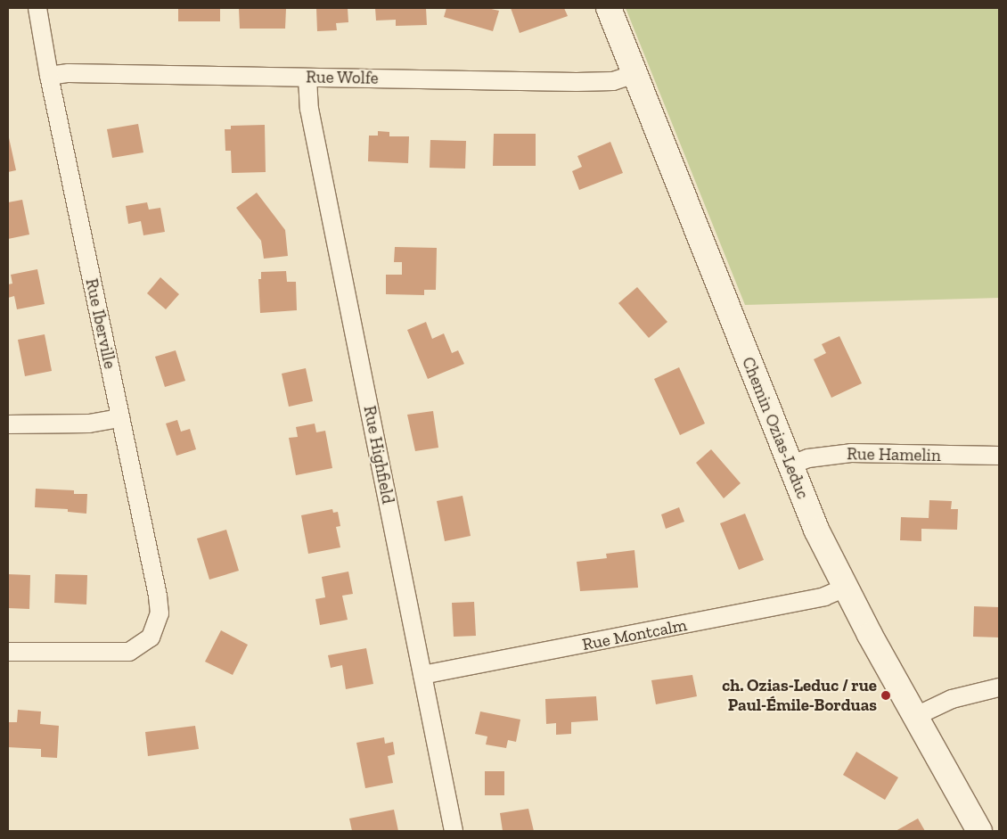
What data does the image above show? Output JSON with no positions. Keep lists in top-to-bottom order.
{
  "streets": {
    "street": [
      "Rue Wolfe",
      "Rue Iberville",
      "Chemin Ozias-Leduc",
      "Rue Highfield",
      "Rue Hamelin",
      "Rue Montcalm"
    ]
  },
  "crossings": [
    ["Rue Wolfe", "Rue Iberville"],
    ["Rue Wolfe", "Chemin Ozias-Leduc"],
    ["Rue Wolfe", "Rue Highfield"],
    ["Chemin Ozias-Leduc", "Rue Hamelin"],
    ["Chemin Ozias-Leduc", "Rue Montcalm"],
    ["Rue Highfield", "Rue Montcalm"]
  ],
  "places": ["ch. Ozias-Leduc / rue Paul-Émile-Borduas"]
}
